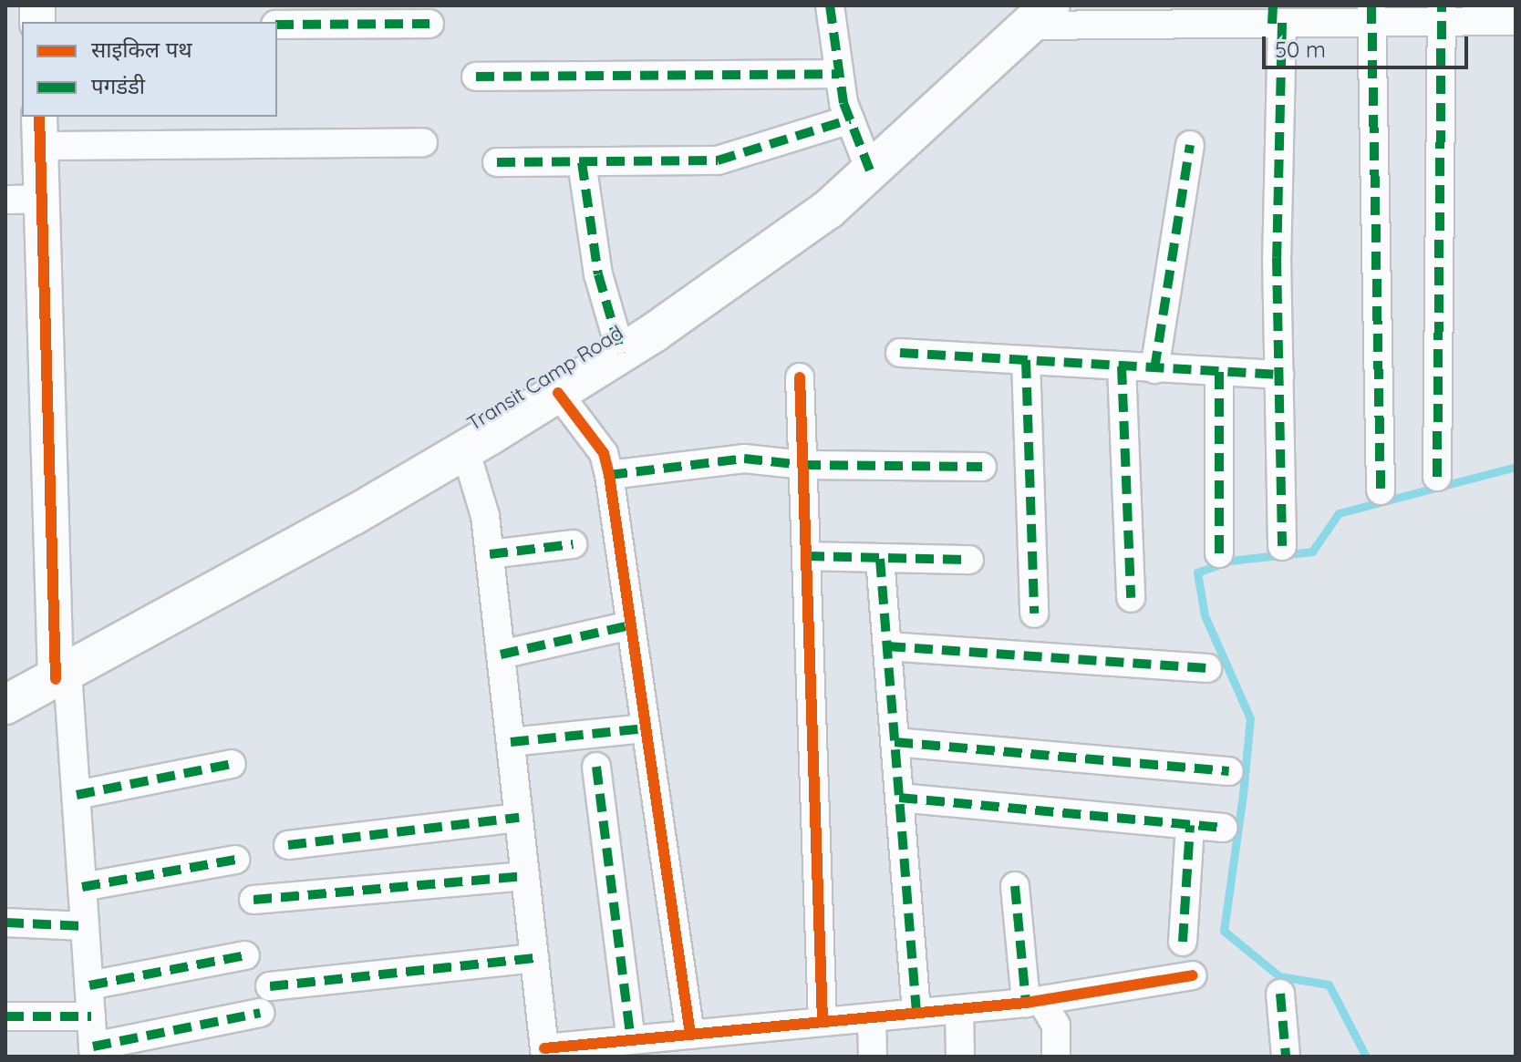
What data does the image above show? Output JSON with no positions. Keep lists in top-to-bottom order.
{
  "streets": {
    "main road": ["Transit Camp Road"]
  },
  "legend": ["साइकिल पथ", "पगडंडी"],
  "scale_bar": "50 m"
}
